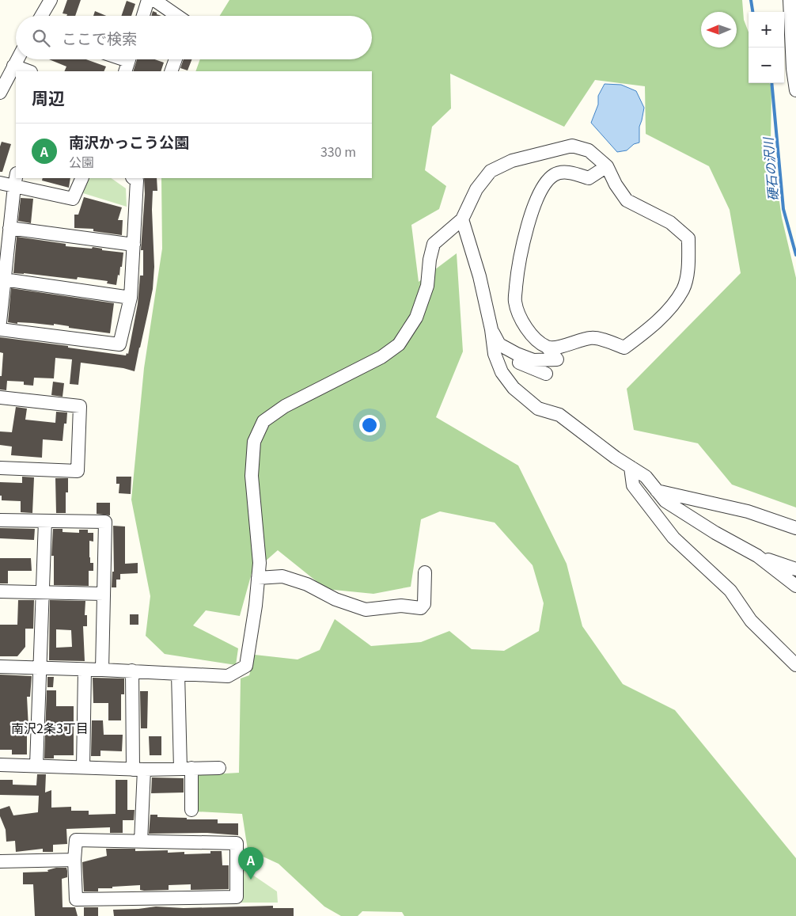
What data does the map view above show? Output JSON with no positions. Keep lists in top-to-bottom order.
{
  "districts": ["南沢2条3丁目"],
  "water": ["硬石の沢川"],
  "north": "left",
  "page": {
    "map_buttons": ["+", "−"],
    "search": "ここで検索",
    "heading": "周辺",
    "list": [
      {
        "mark": "A",
        "name": "南沢かっこう公園",
        "note": "公園",
        "value": "330 m"
      }
    ],
    "pins": "A"
  }
}
